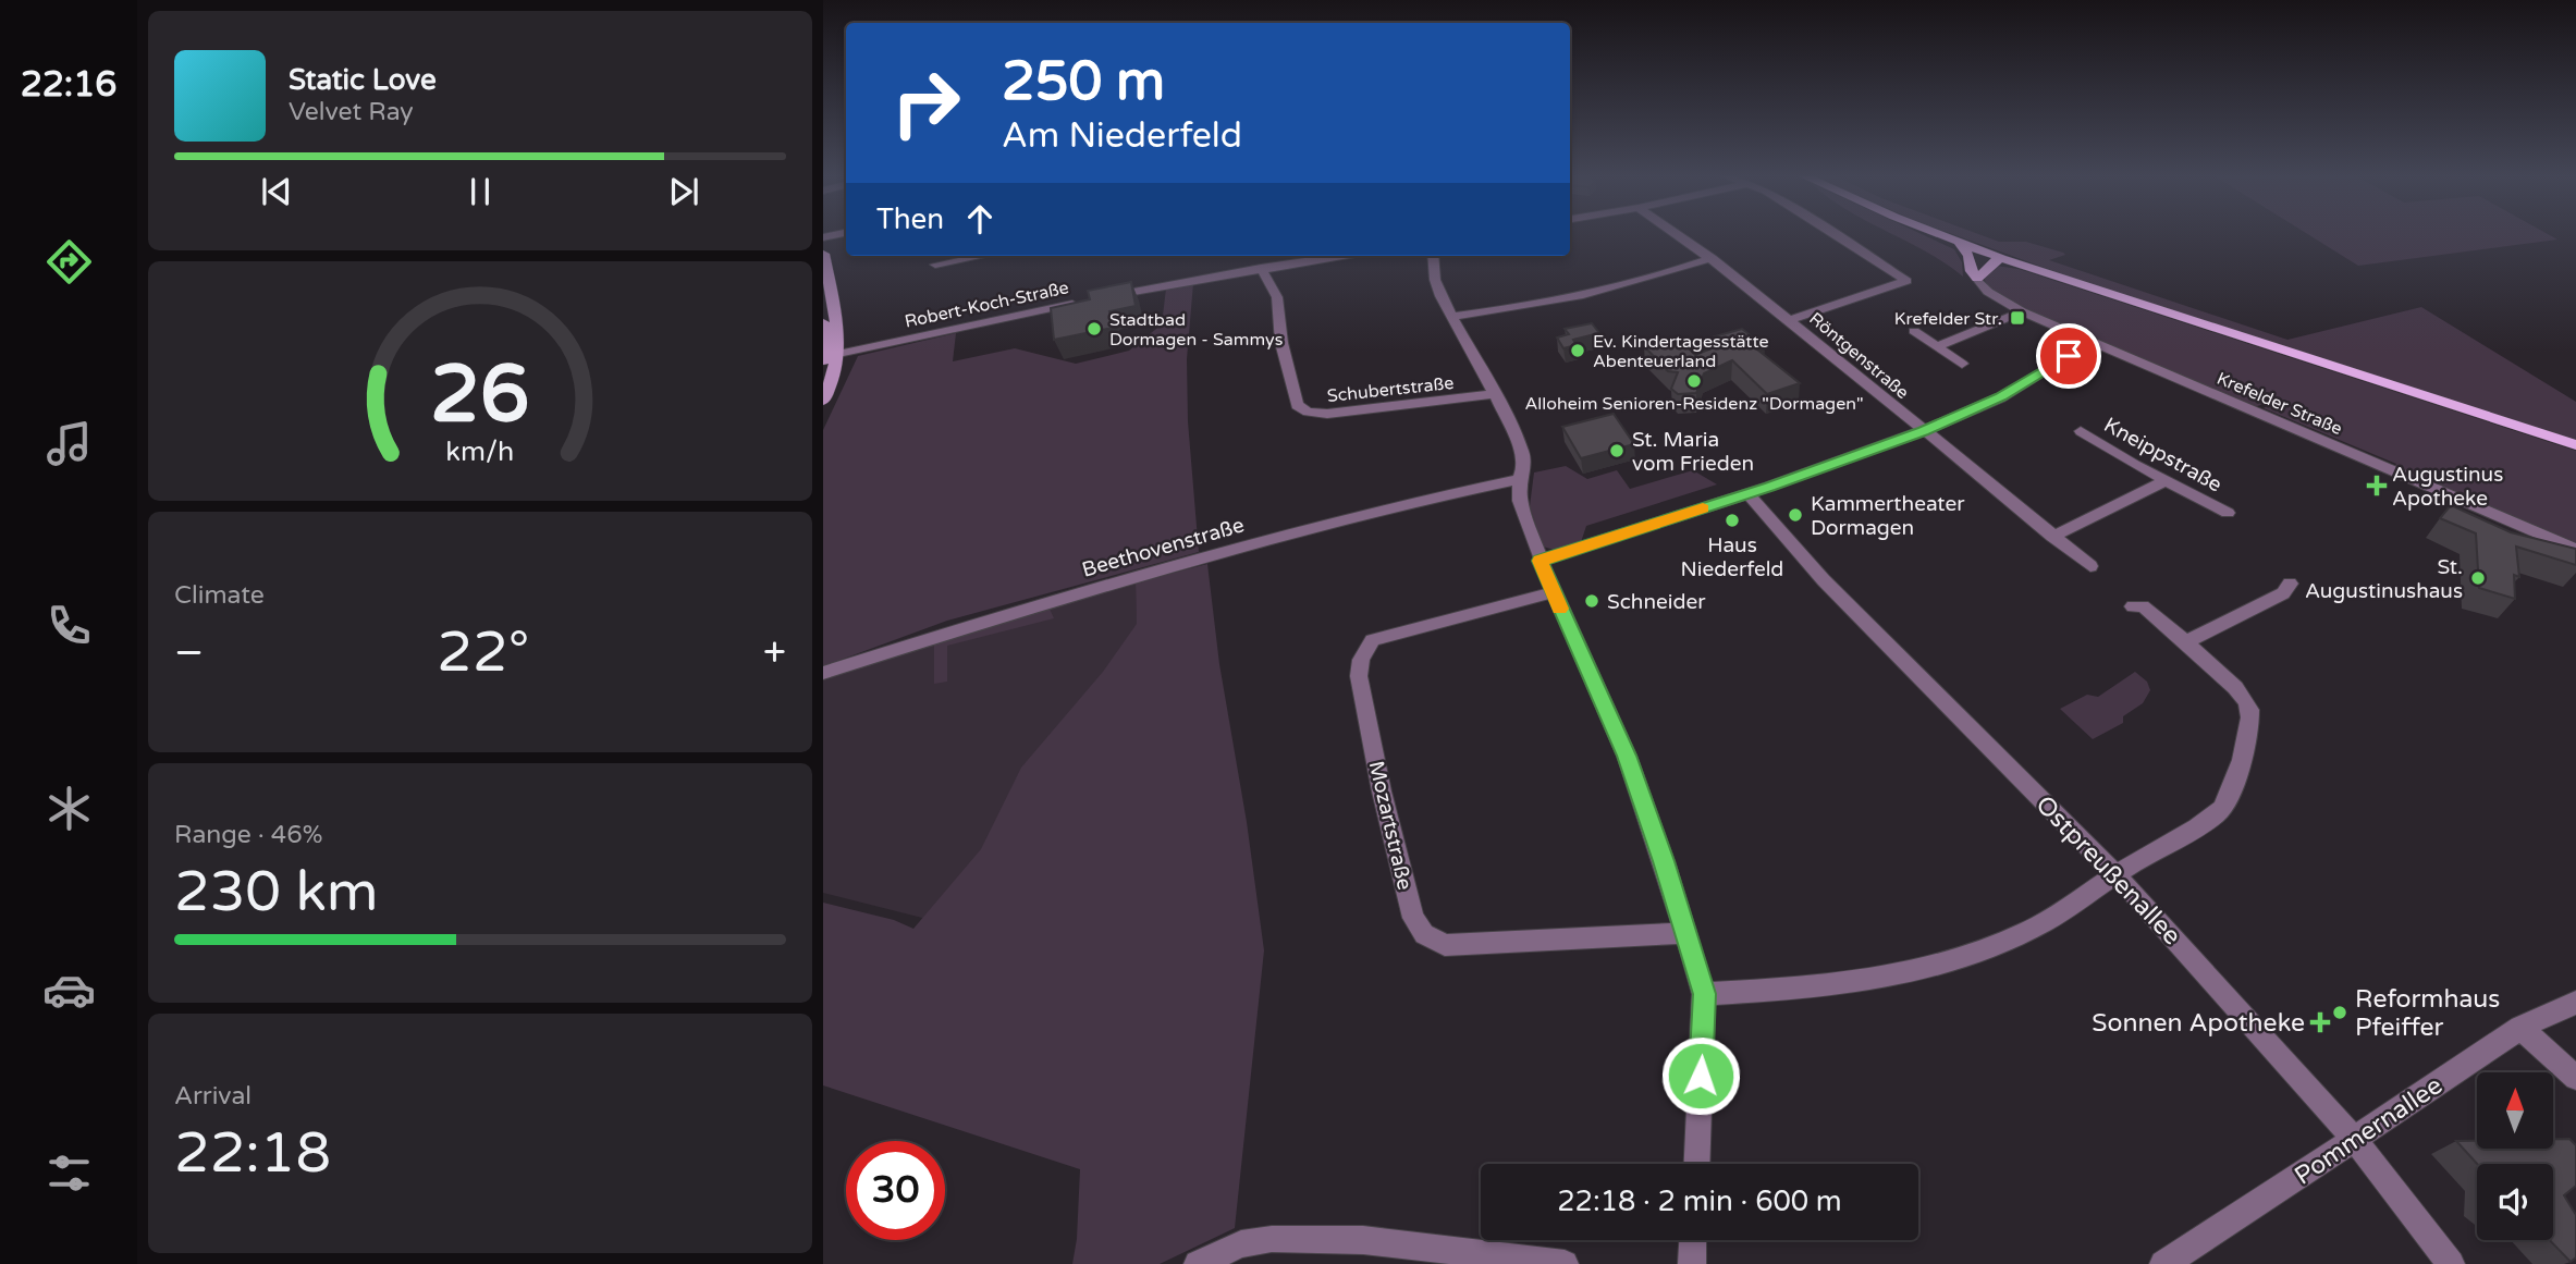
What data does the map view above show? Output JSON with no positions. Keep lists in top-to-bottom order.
{
  "streets": {
    "street": [
      "Robert-Koch-Straße",
      "Röntgenstraße",
      "Schubertstraße",
      "Krefelder Straße",
      "Kneippstraße",
      "Beethovenstraße",
      "Mozartstraße",
      "Ostpreußenallee",
      "Pommernallee"
    ]
  },
  "crossings": [
    ["Robert-Koch-Straße", "Schubertstraße"],
    ["Ostpreußenallee", "Pommernallee"]
  ],
  "places": {
    "transit": ["Krefelder Str."],
    "other": [
      "Stadtbad Dormagen - Sammys",
      "Ev. Kindertagesstätte Abenteuerland",
      "Alloheim Senioren-Residenz \"Dormagen\"",
      "St. Maria vom Frieden",
      "Kammertheater Dormagen",
      "Haus Niederfeld",
      "St. Augustinushaus",
      "Schneider",
      "Reformhaus Pfeiffer"
    ],
    "health": ["Augustinus Apotheke", "Sonnen Apotheke"]
  },
  "north": "top",
  "page": {
    "tabs": "22:16",
    "turn": ["250 m", "Am Niederfeld"],
    "song": ["Static Love", "Velvet Ray"],
    "then": "Then",
    "tile": [
      "Climate",
      ["Range · 46%", "230 km"],
      ["Arrival", "22:18"]
    ],
    "heat": ["−", "22°", "+"],
    "limit": "30",
    "trip": "22:18 · 2 min · 600 m",
    "gauge": ["26", "km/h"]
  }
}
